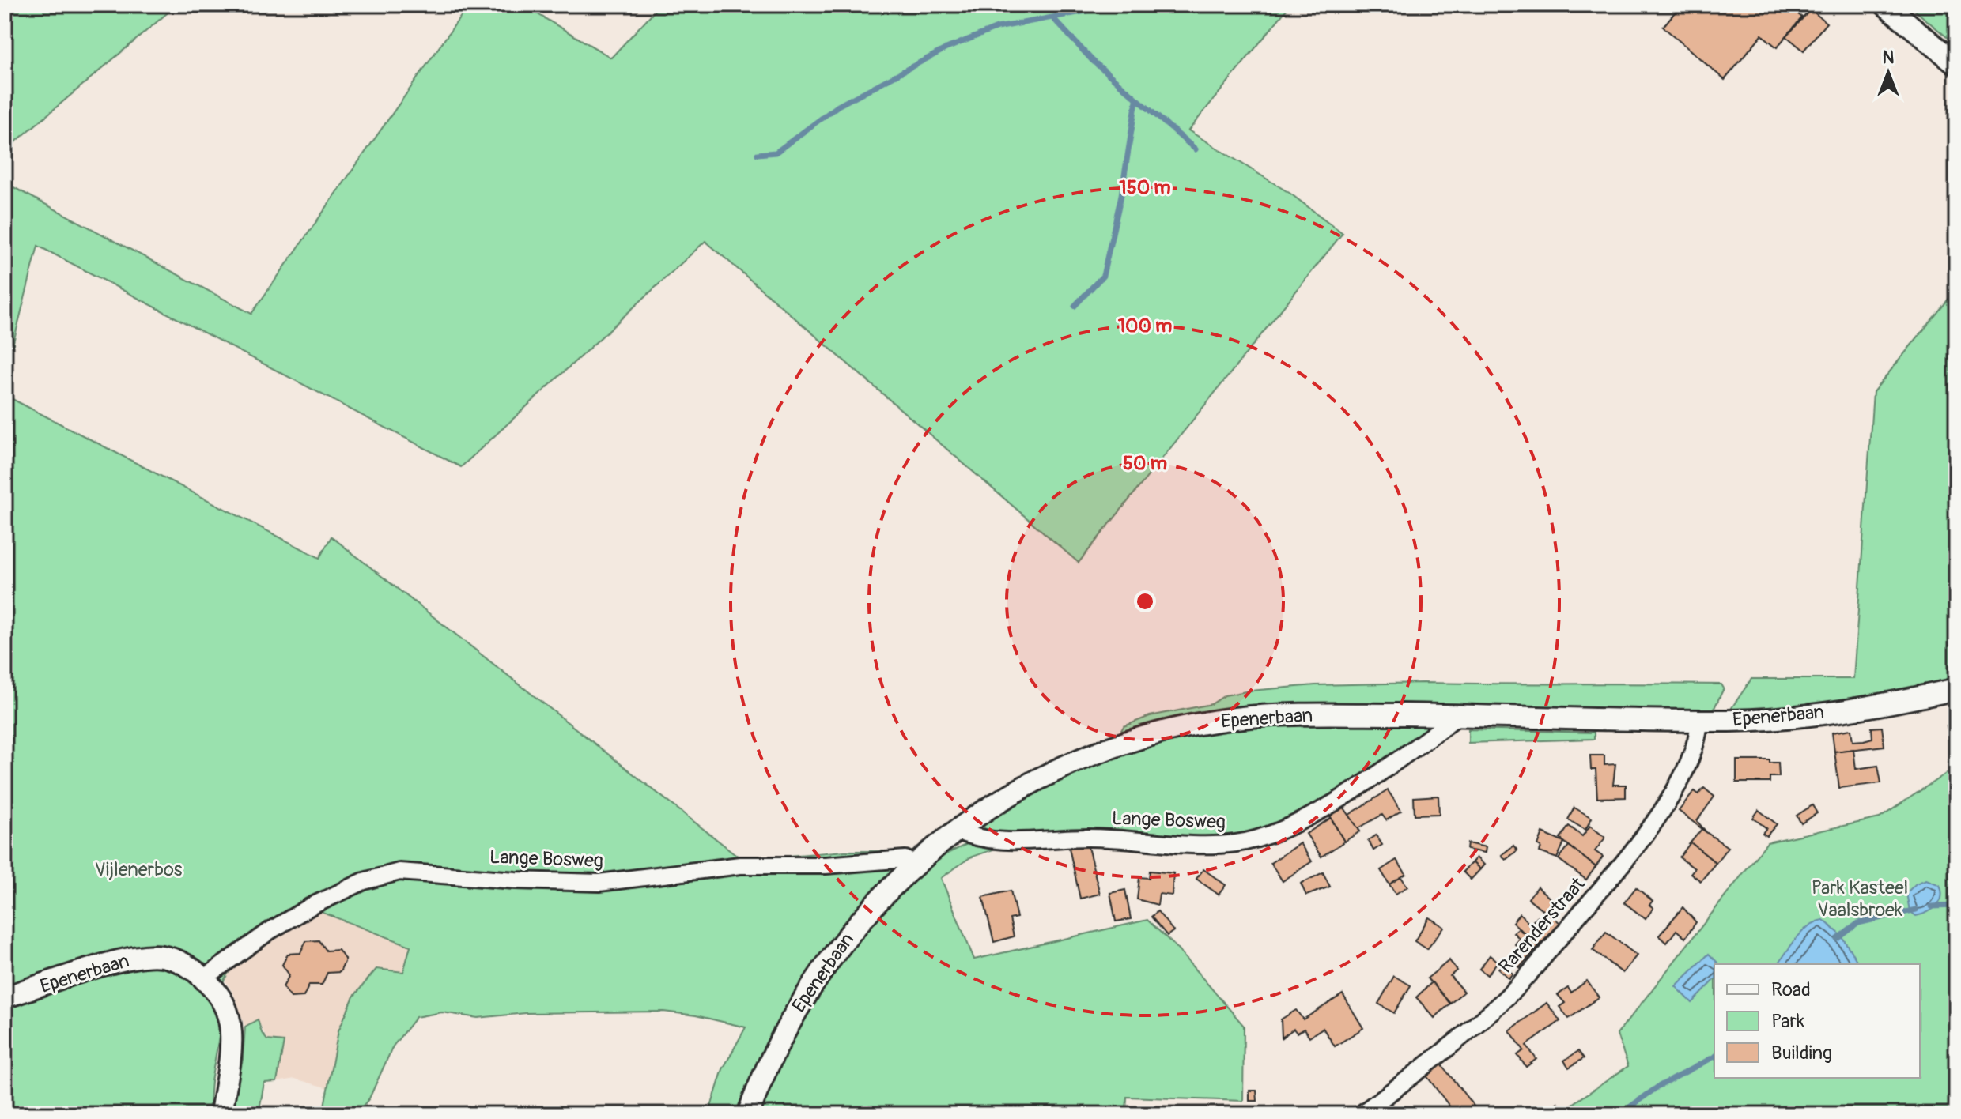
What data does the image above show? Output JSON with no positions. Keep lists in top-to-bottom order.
{
  "streets": {
    "street": ["Epenerbaan", "Lange Bosweg", "Rarenderstraat"]
  },
  "crossings": [
    ["Epenerbaan", "Lange Bosweg"],
    ["Epenerbaan", "Rarenderstraat"]
  ],
  "parks": ["Vijlenerbos", "Park Kasteel Vaalsbroek"],
  "legend": ["Road", "Park", "Building"],
  "north": "top",
  "rings": ["150 m", "100 m", "50 m"]
}
